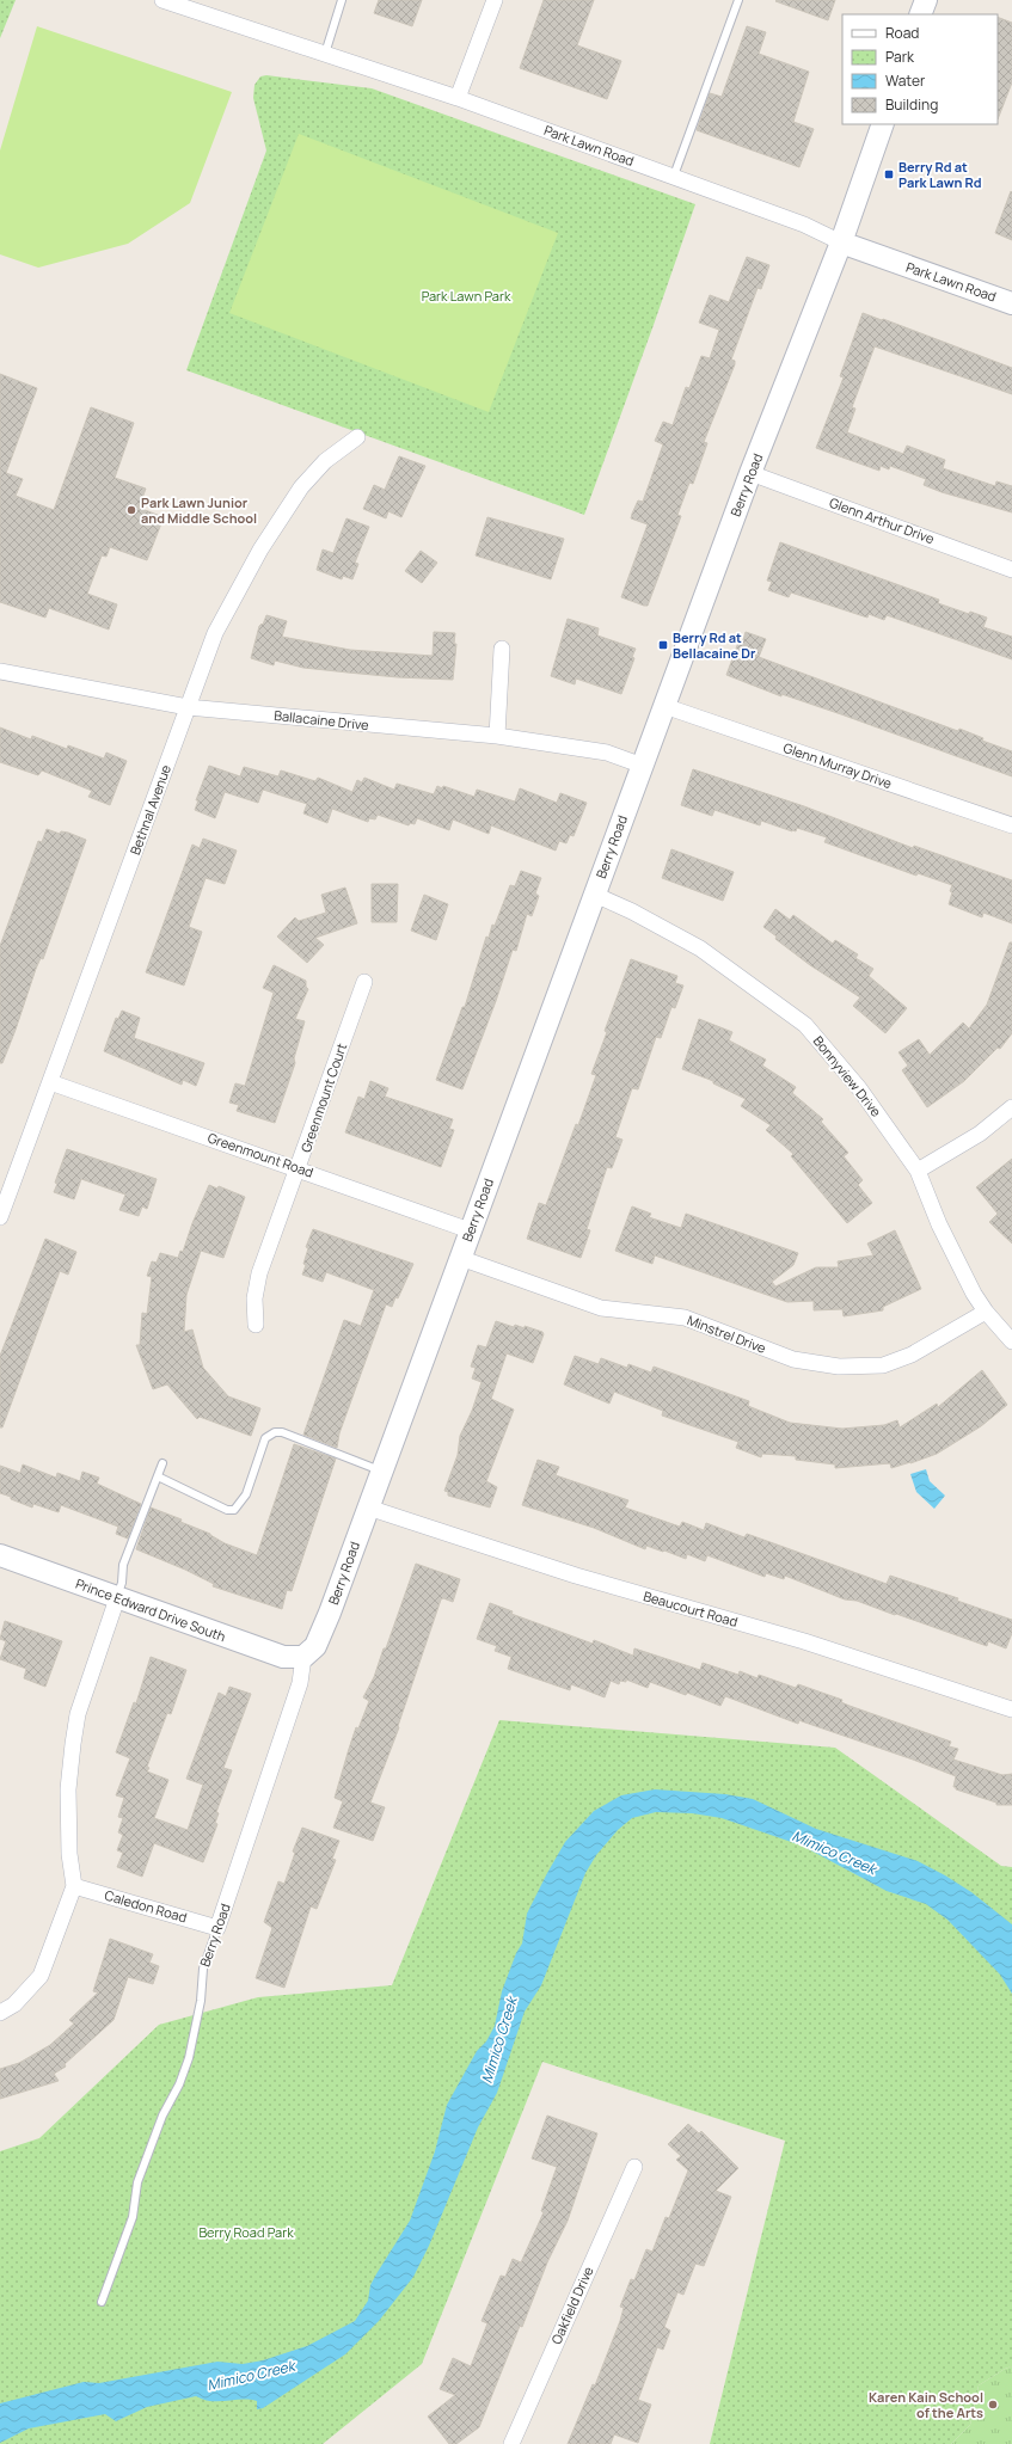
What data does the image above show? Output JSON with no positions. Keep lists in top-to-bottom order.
{
  "streets": {
    "street": [
      "Park Lawn Road",
      "Berry Road",
      "Glenn Arthur Drive",
      "Ballacaine Drive",
      "Glenn Murray Drive",
      "Bethnal Avenue",
      "Bonnyview Drive",
      "Greenmount Court",
      "Greenmount Road",
      "Minstrel Drive",
      "Beaucourt Road",
      "Prince Edward Drive South",
      "Caledon Road",
      "Oakfield Drive"
    ]
  },
  "crossings": [
    ["Park Lawn Road", "Berry Road"],
    ["Berry Road", "Glenn Arthur Drive"],
    ["Berry Road", "Ballacaine Drive"],
    ["Berry Road", "Glenn Murray Drive"],
    ["Berry Road", "Bonnyview Drive"],
    ["Berry Road", "Greenmount Road"],
    ["Berry Road", "Minstrel Drive"],
    ["Berry Road", "Beaucourt Road"],
    ["Berry Road", "Prince Edward Drive South"],
    ["Berry Road", "Caledon Road"],
    ["Ballacaine Drive", "Bethnal Avenue"],
    ["Bethnal Avenue", "Greenmount Road"],
    ["Bonnyview Drive", "Minstrel Drive"],
    ["Greenmount Court", "Greenmount Road"]
  ],
  "water": ["Mimico Creek"],
  "parks": ["Park Lawn Park", "Berry Road Park"],
  "places": {
    "transit": ["Berry Rd at Park Lawn Rd", "Berry Rd at Bellacaine Dr"],
    "other": ["Park Lawn Junior and Middle School", "Karen Kain School of the Arts"]
  },
  "legend": [
    "Road",
    "Park",
    "Water",
    "Building"
  ]
}
